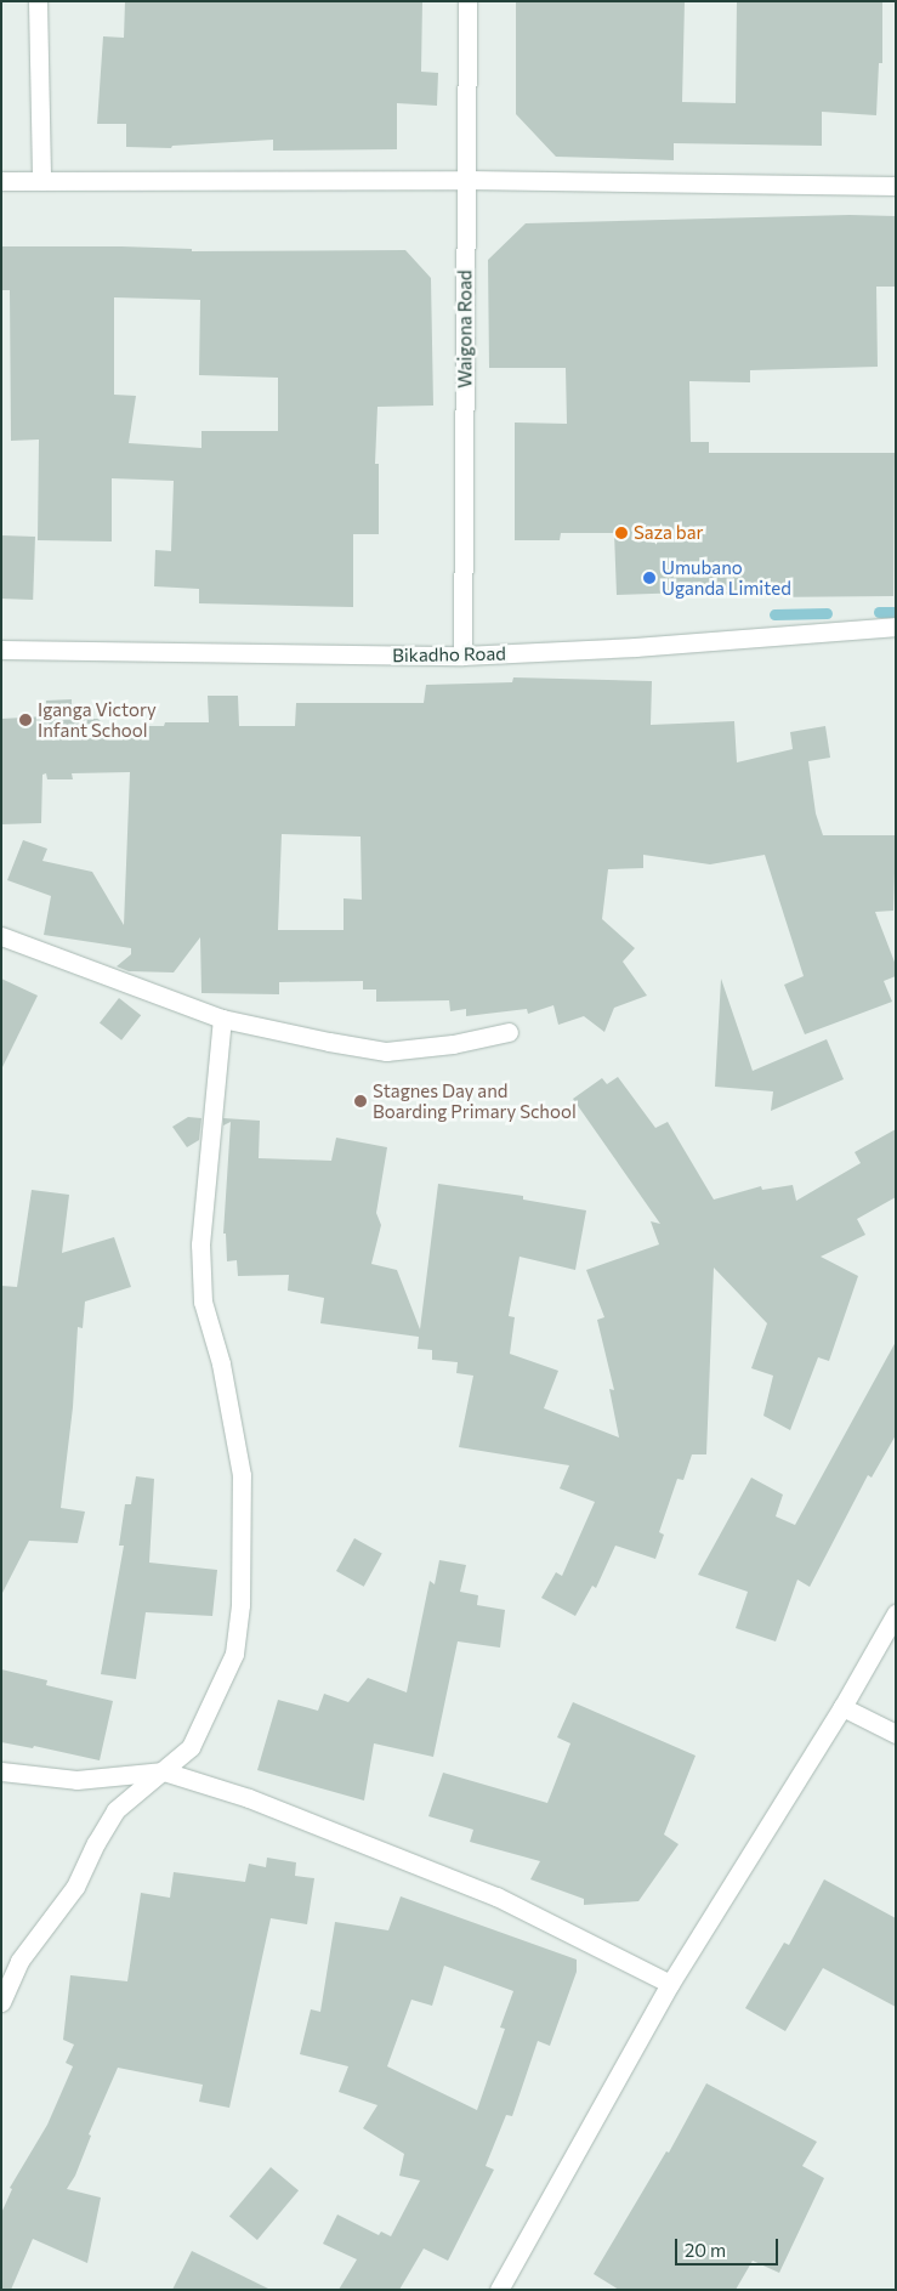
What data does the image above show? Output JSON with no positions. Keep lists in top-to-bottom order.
{
  "streets": {
    "street": ["Waigona Road", "Bikadho Road"]
  },
  "crossings": [
    ["Waigona Road", "Bikadho Road"]
  ],
  "places": [
    "Saza bar",
    "Umubano Uganda Limited",
    "Iganga Victory Infant School",
    "Stagnes Day and Boarding Primary School"
  ],
  "scale_bar": "20 m"
}
